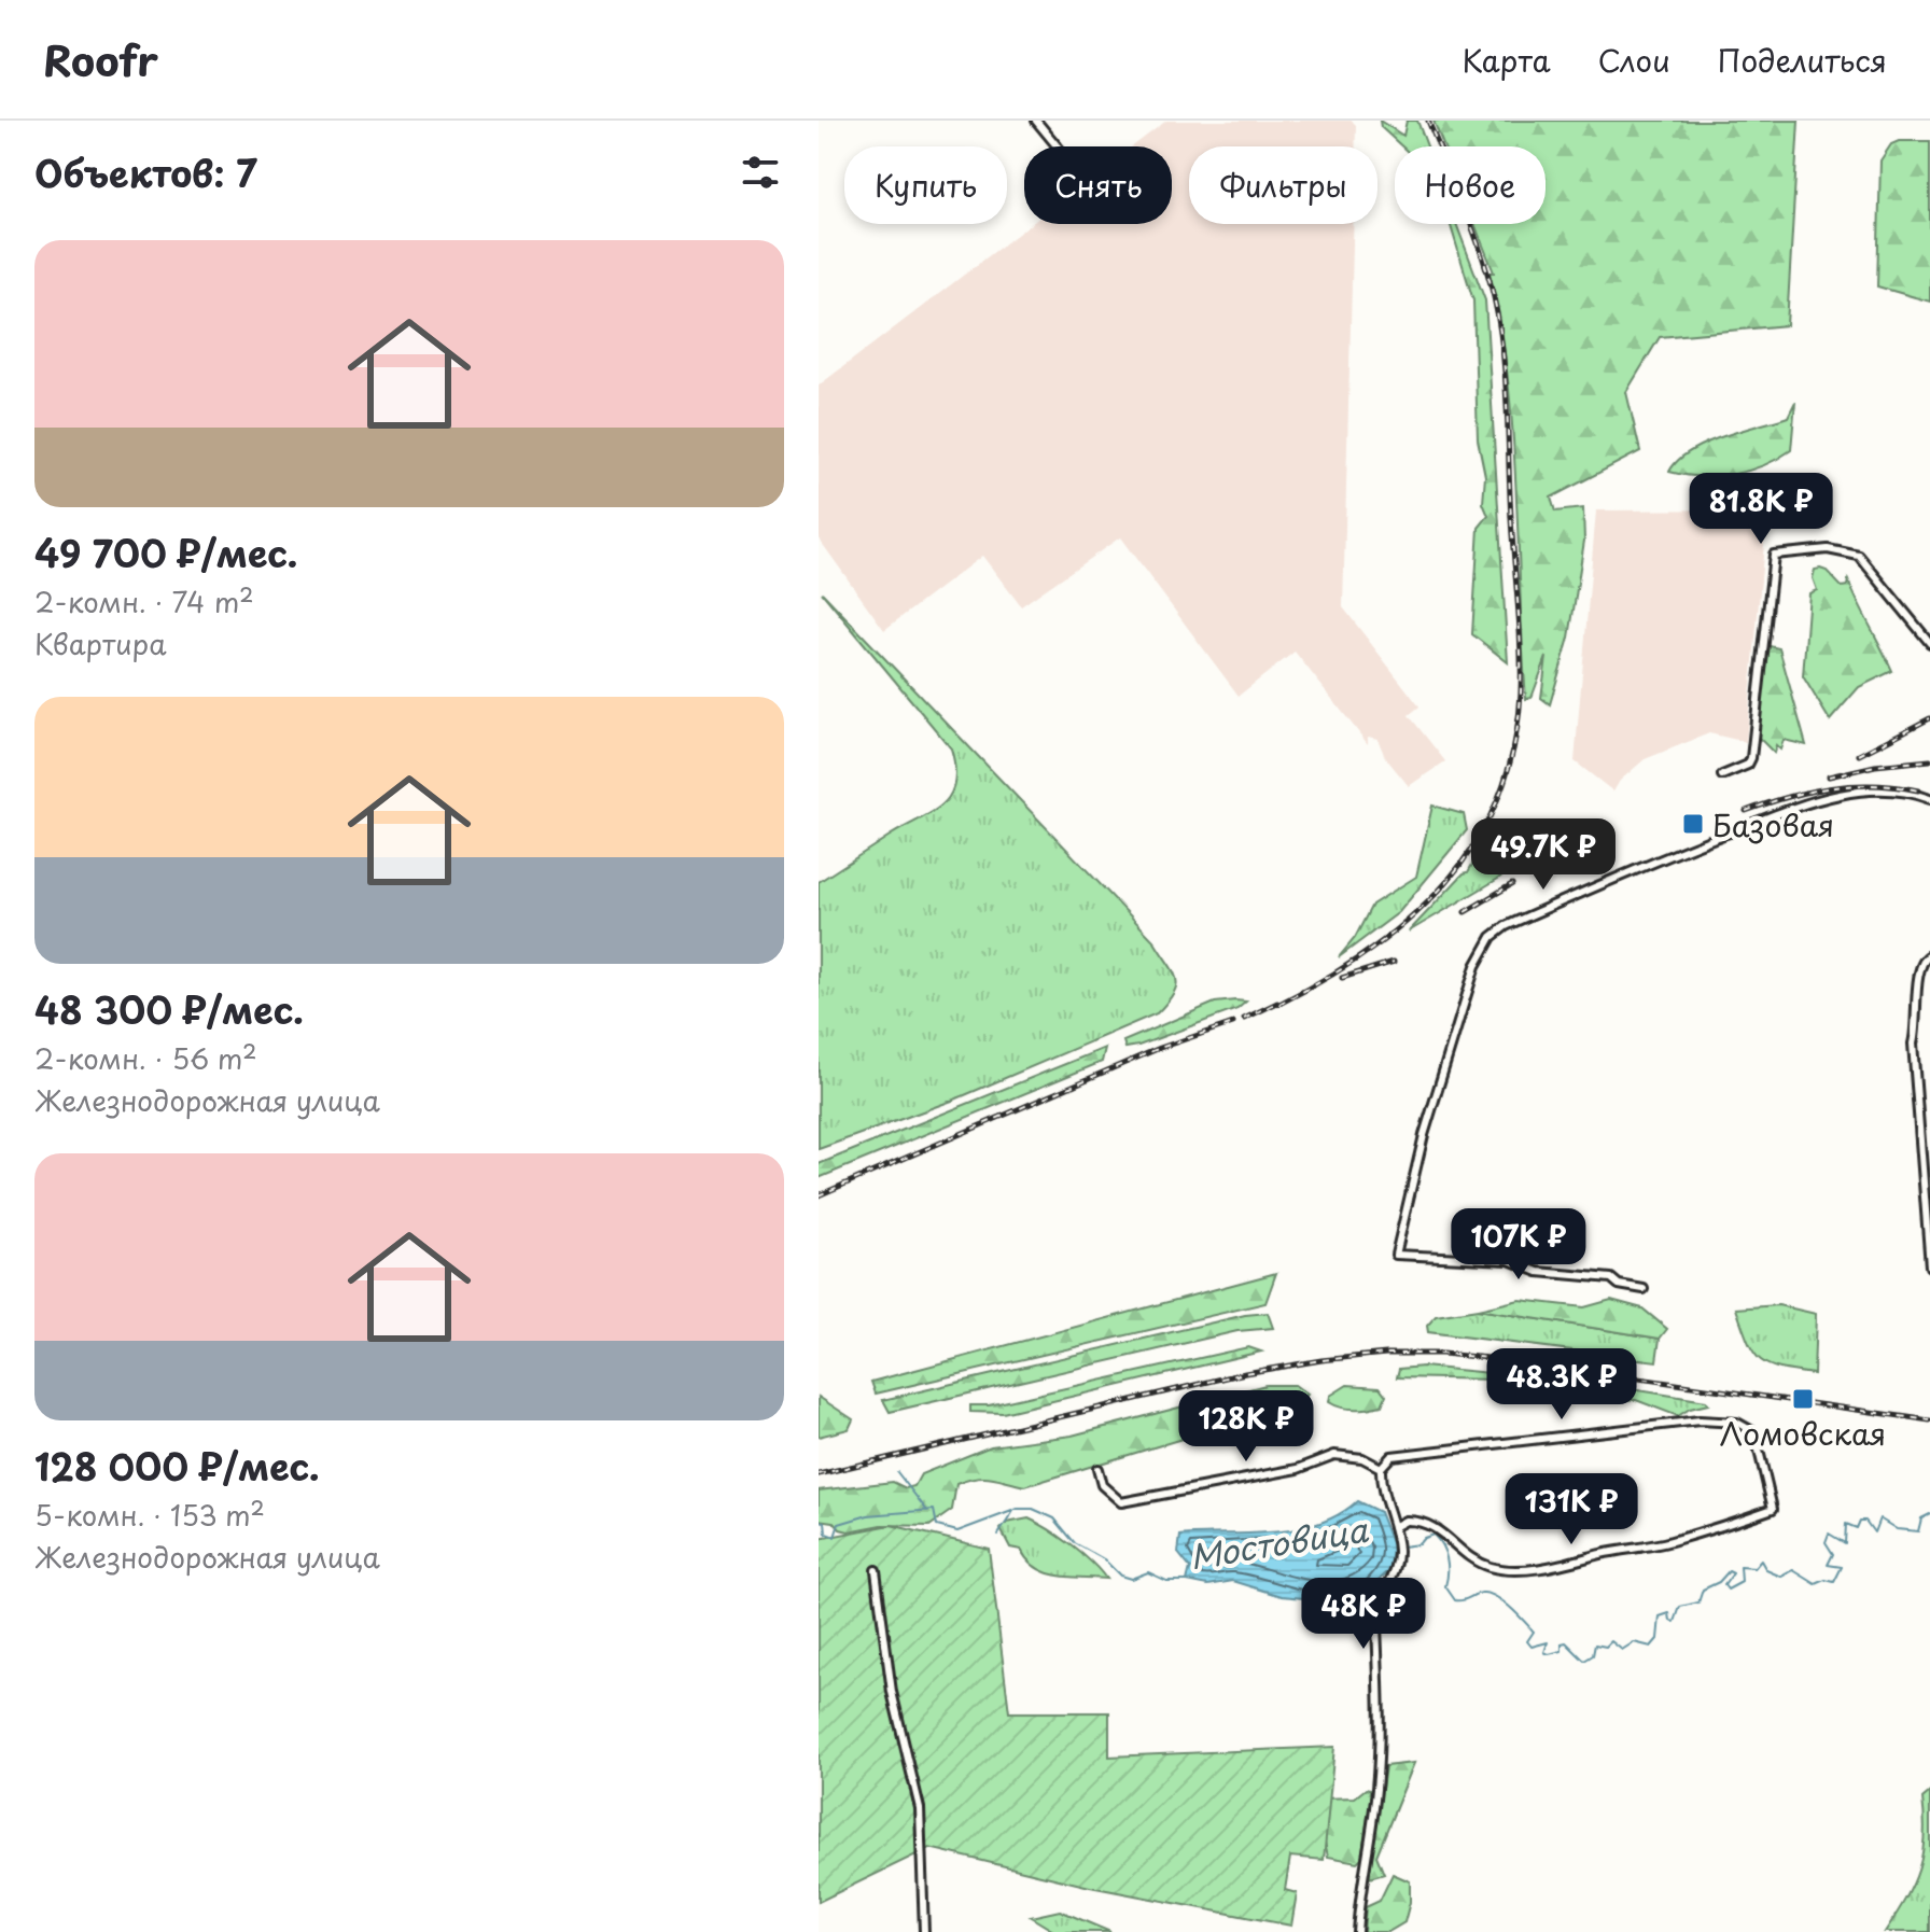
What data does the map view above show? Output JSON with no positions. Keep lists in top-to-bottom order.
{
  "water": ["Мостовица"],
  "places": {
    "transit": ["Базовая", "Ломовская"]
  },
  "page": {
    "header": "Roofr",
    "nav": ["Карта", "Слои", "Поделиться"],
    "heading": "Объектов: 7",
    "chip": [
      "Купить",
      "Снять",
      "Фильтры",
      "Новое"
    ],
    "list": [
      {
        "name": "49 700 ₽/мес.",
        "note": "2-комн. · 74 m² · Квартира"
      },
      {
        "name": "48 300 ₽/мес.",
        "note": "2-комн. · 56 m² · Железнодорожная улица"
      },
      {
        "name": "128 000 ₽/мес.",
        "note": "5-комн. · 153 m² · Железнодорожная улица"
      }
    ],
    "price": [
      "81.8K ₽",
      "49.7K ₽",
      "107K ₽",
      "48.3K ₽",
      "128K ₽",
      "131K ₽",
      "48K ₽"
    ]
  }
}
